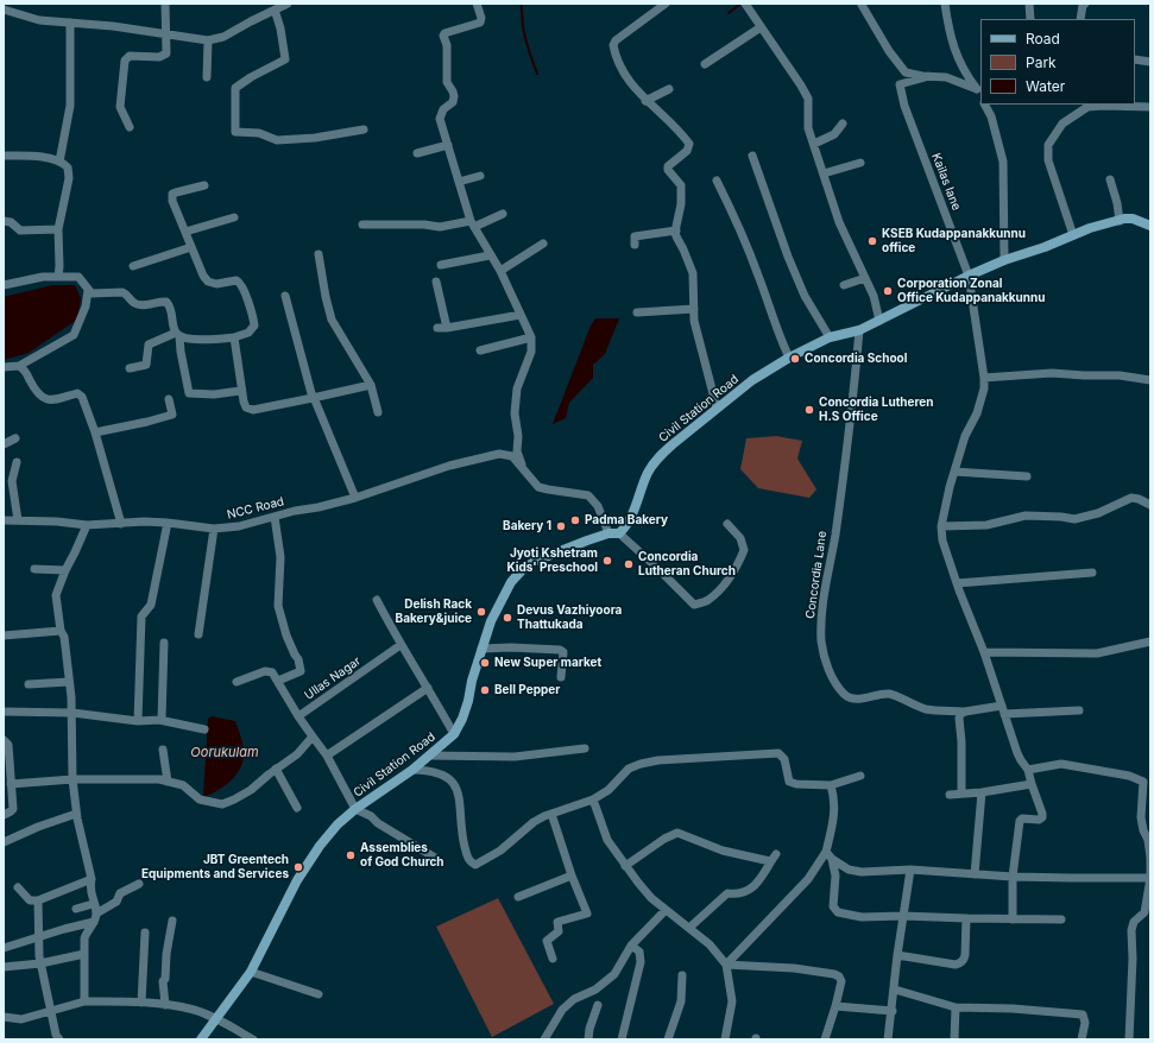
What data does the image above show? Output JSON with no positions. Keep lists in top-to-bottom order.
{
  "streets": {
    "main road": ["Civil Station Road"],
    "street": [
      "Kailas lane",
      "NCC Road",
      "Concordia Lane",
      "Ullas Nagar"
    ]
  },
  "crossings": [
    ["Kailas lane", "Civil Station Road"],
    ["Civil Station Road", "Concordia Lane"]
  ],
  "water": ["Oorukulam"],
  "places": [
    "KSEB Kudappanakkunnu office",
    "Corporation Zonal Office Kudappanakkunnu",
    "Concordia School",
    "Concordia Lutheren H.S Office",
    "Padma Bakery",
    "Bakery 1",
    "Jyoti Kshetram Kids' Preschool",
    "Concordia Lutheran Church",
    "Delish Rack Bakery&juice",
    "Devus Vazhiyoora Thattukada",
    "New Super market",
    "Bell Pepper",
    "Assemblies of God Church",
    "JBT Greentech Equipments and Services"
  ],
  "legend": ["Road", "Park", "Water"]
}
